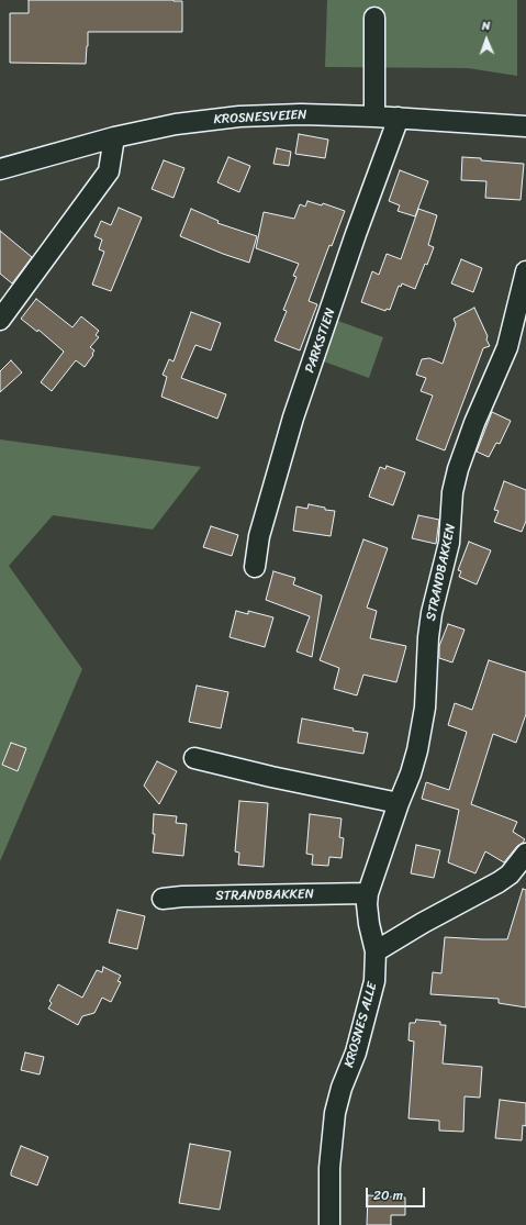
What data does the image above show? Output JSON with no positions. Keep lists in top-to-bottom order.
{
  "streets": {
    "street": [
      "KROSNESVEIEN",
      "PARKSTIEN",
      "STRANDBAKKEN",
      "KROSNES ALLE"
    ]
  },
  "crossings": [
    ["KROSNESVEIEN", "PARKSTIEN"],
    ["STRANDBAKKEN", "KROSNES ALLE"]
  ],
  "scale_bar": "20 m",
  "north": "top"
}
